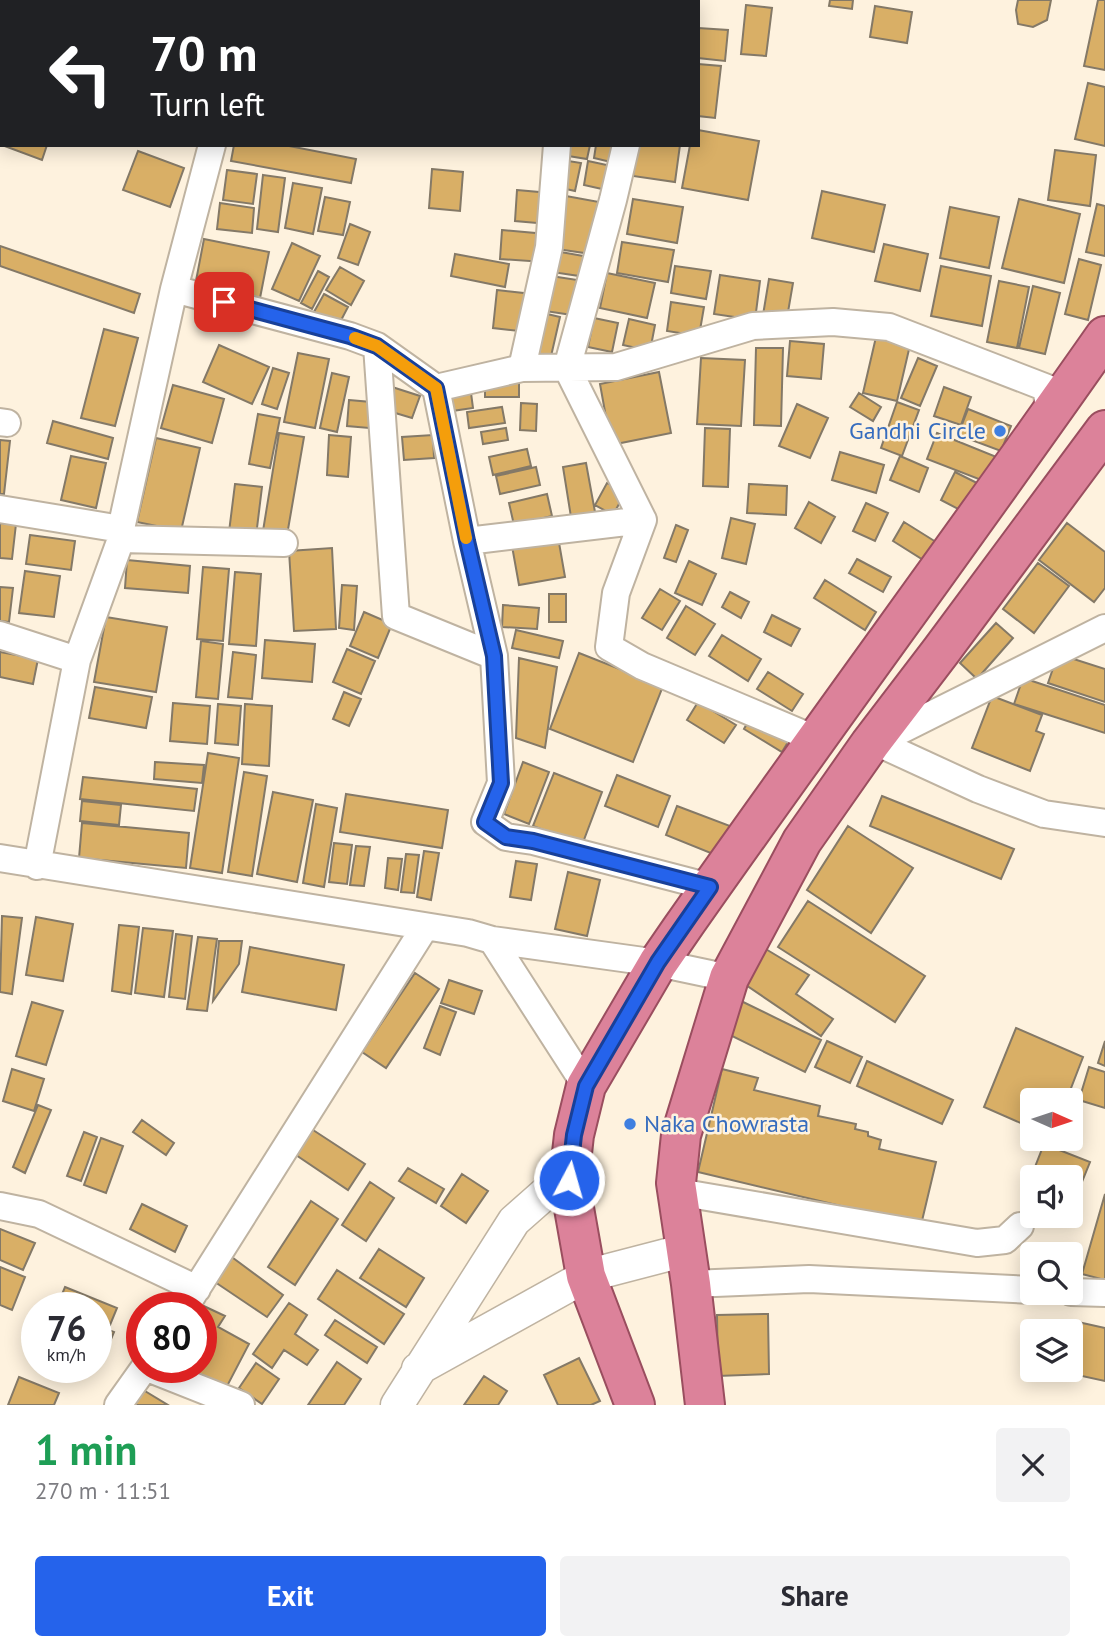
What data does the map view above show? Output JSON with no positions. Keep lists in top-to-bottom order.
{
  "places": ["Gandhi Circle", "Naka Chowrasta"],
  "north": "right",
  "page": {
    "turn": ["70 m", "Turn left"],
    "speed": "76 km/h",
    "limit": "80",
    "heading": ["1 min", "270 m · 11:51"],
    "buttons": ["Exit", "Share"]
  }
}
